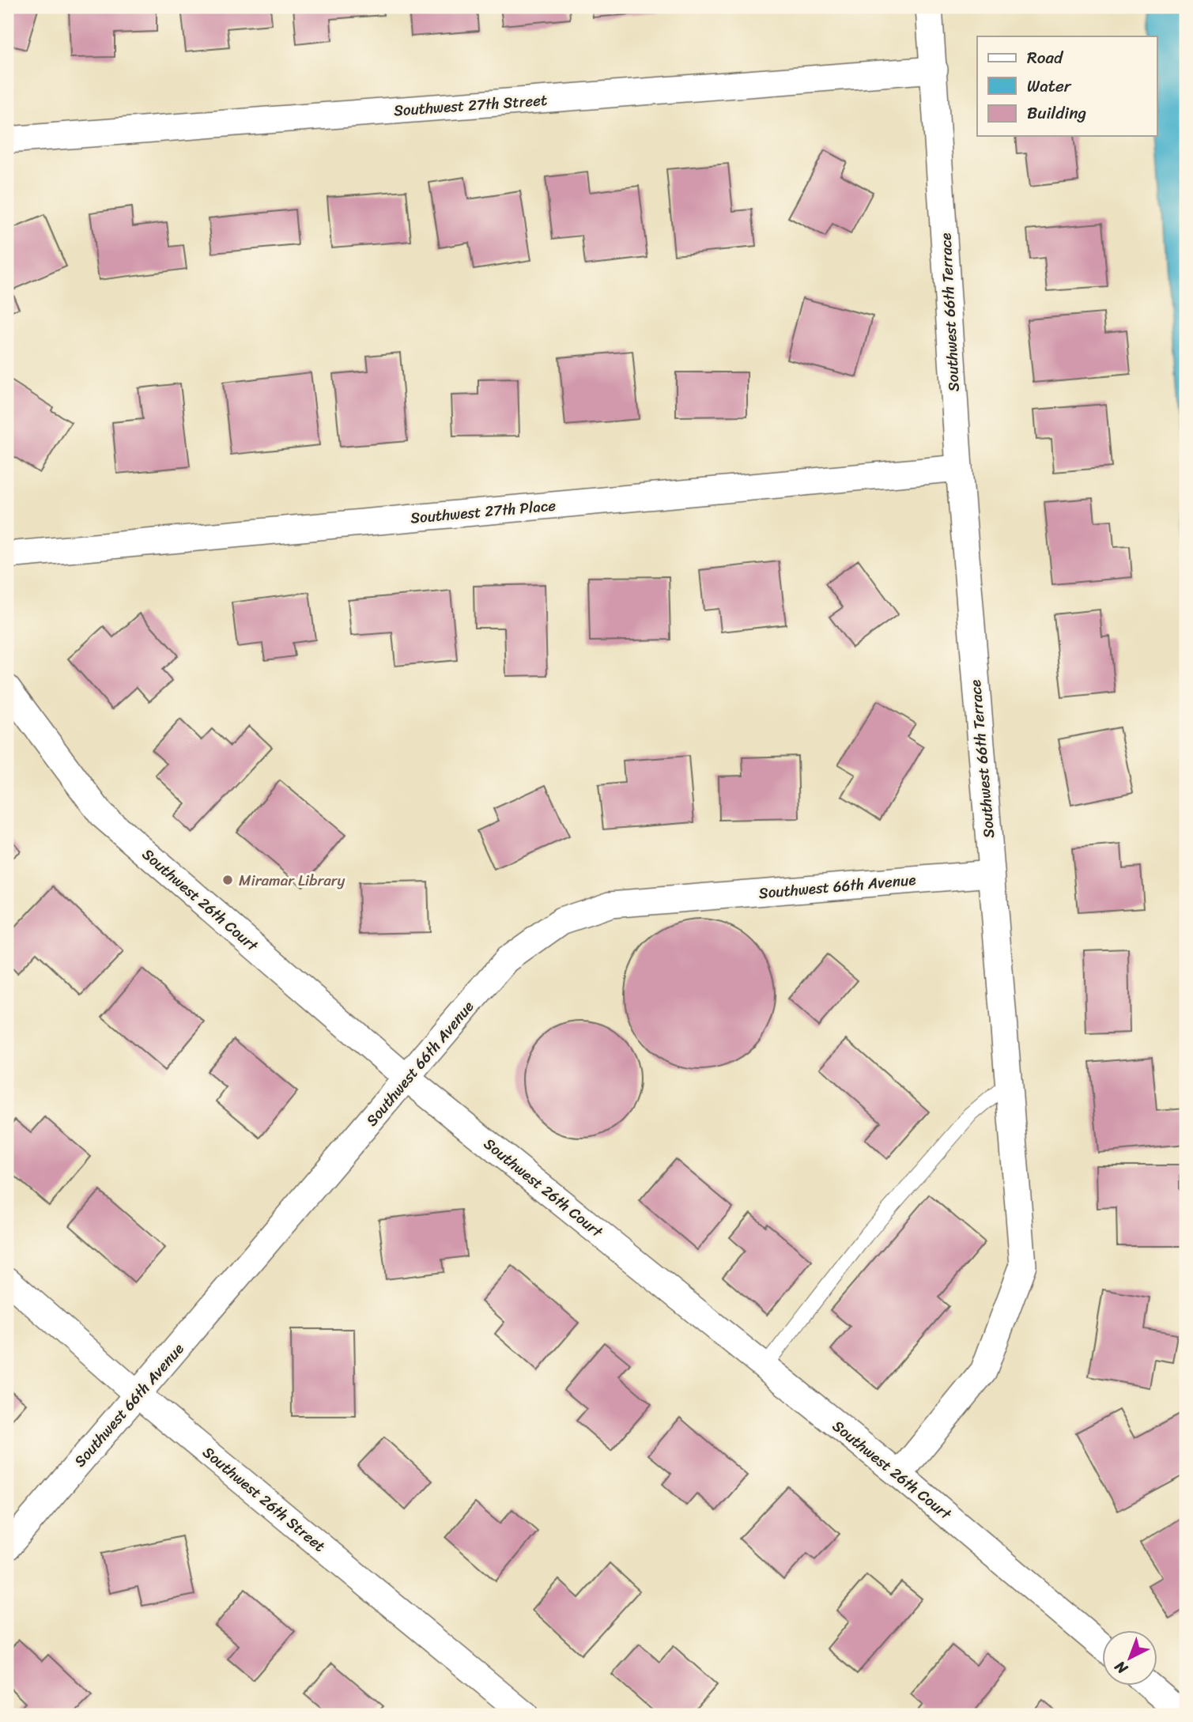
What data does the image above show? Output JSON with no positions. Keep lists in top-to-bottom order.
{
  "streets": {
    "street": [
      "Southwest 27th Street",
      "Southwest 66th Terrace",
      "Southwest 27th Place",
      "Southwest 66th Avenue",
      "Southwest 26th Court",
      "Southwest 26th Street"
    ]
  },
  "crossings": [
    ["Southwest 27th Street", "Southwest 66th Terrace"],
    ["Southwest 66th Terrace", "Southwest 27th Place"],
    ["Southwest 66th Terrace", "Southwest 66th Avenue"],
    ["Southwest 66th Terrace", "Southwest 26th Court"],
    ["Southwest 66th Avenue", "Southwest 26th Court"],
    ["Southwest 66th Avenue", "Southwest 26th Street"]
  ],
  "places": ["Miramar Library"],
  "legend": ["Road", "Water", "Building"],
  "north": "bottom left"
}
